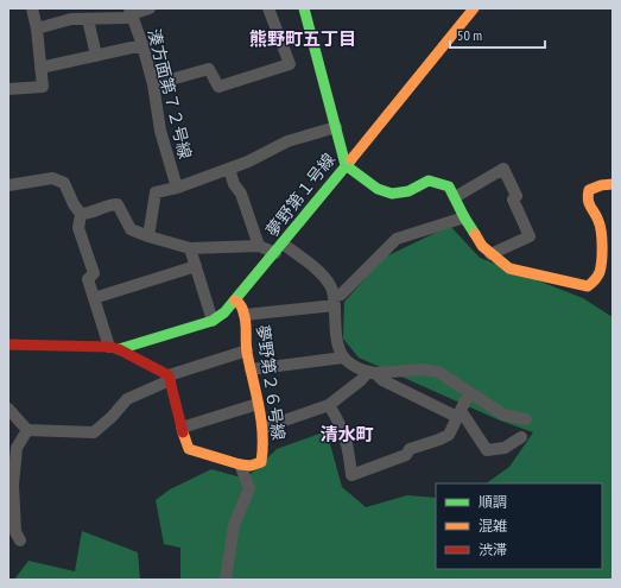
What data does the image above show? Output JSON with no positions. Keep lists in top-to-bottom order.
{
  "streets": {
    "street": ["湊方面第７２号線", "夢野第１号線", "夢野第２６号線"]
  },
  "crossings": [
    ["夢野第１号線", "夢野第２６号線"]
  ],
  "districts": ["熊野町五丁目", "清水町"],
  "legend": ["順調", "混雑", "渋滞"],
  "scale_bar": "50 m"
}
